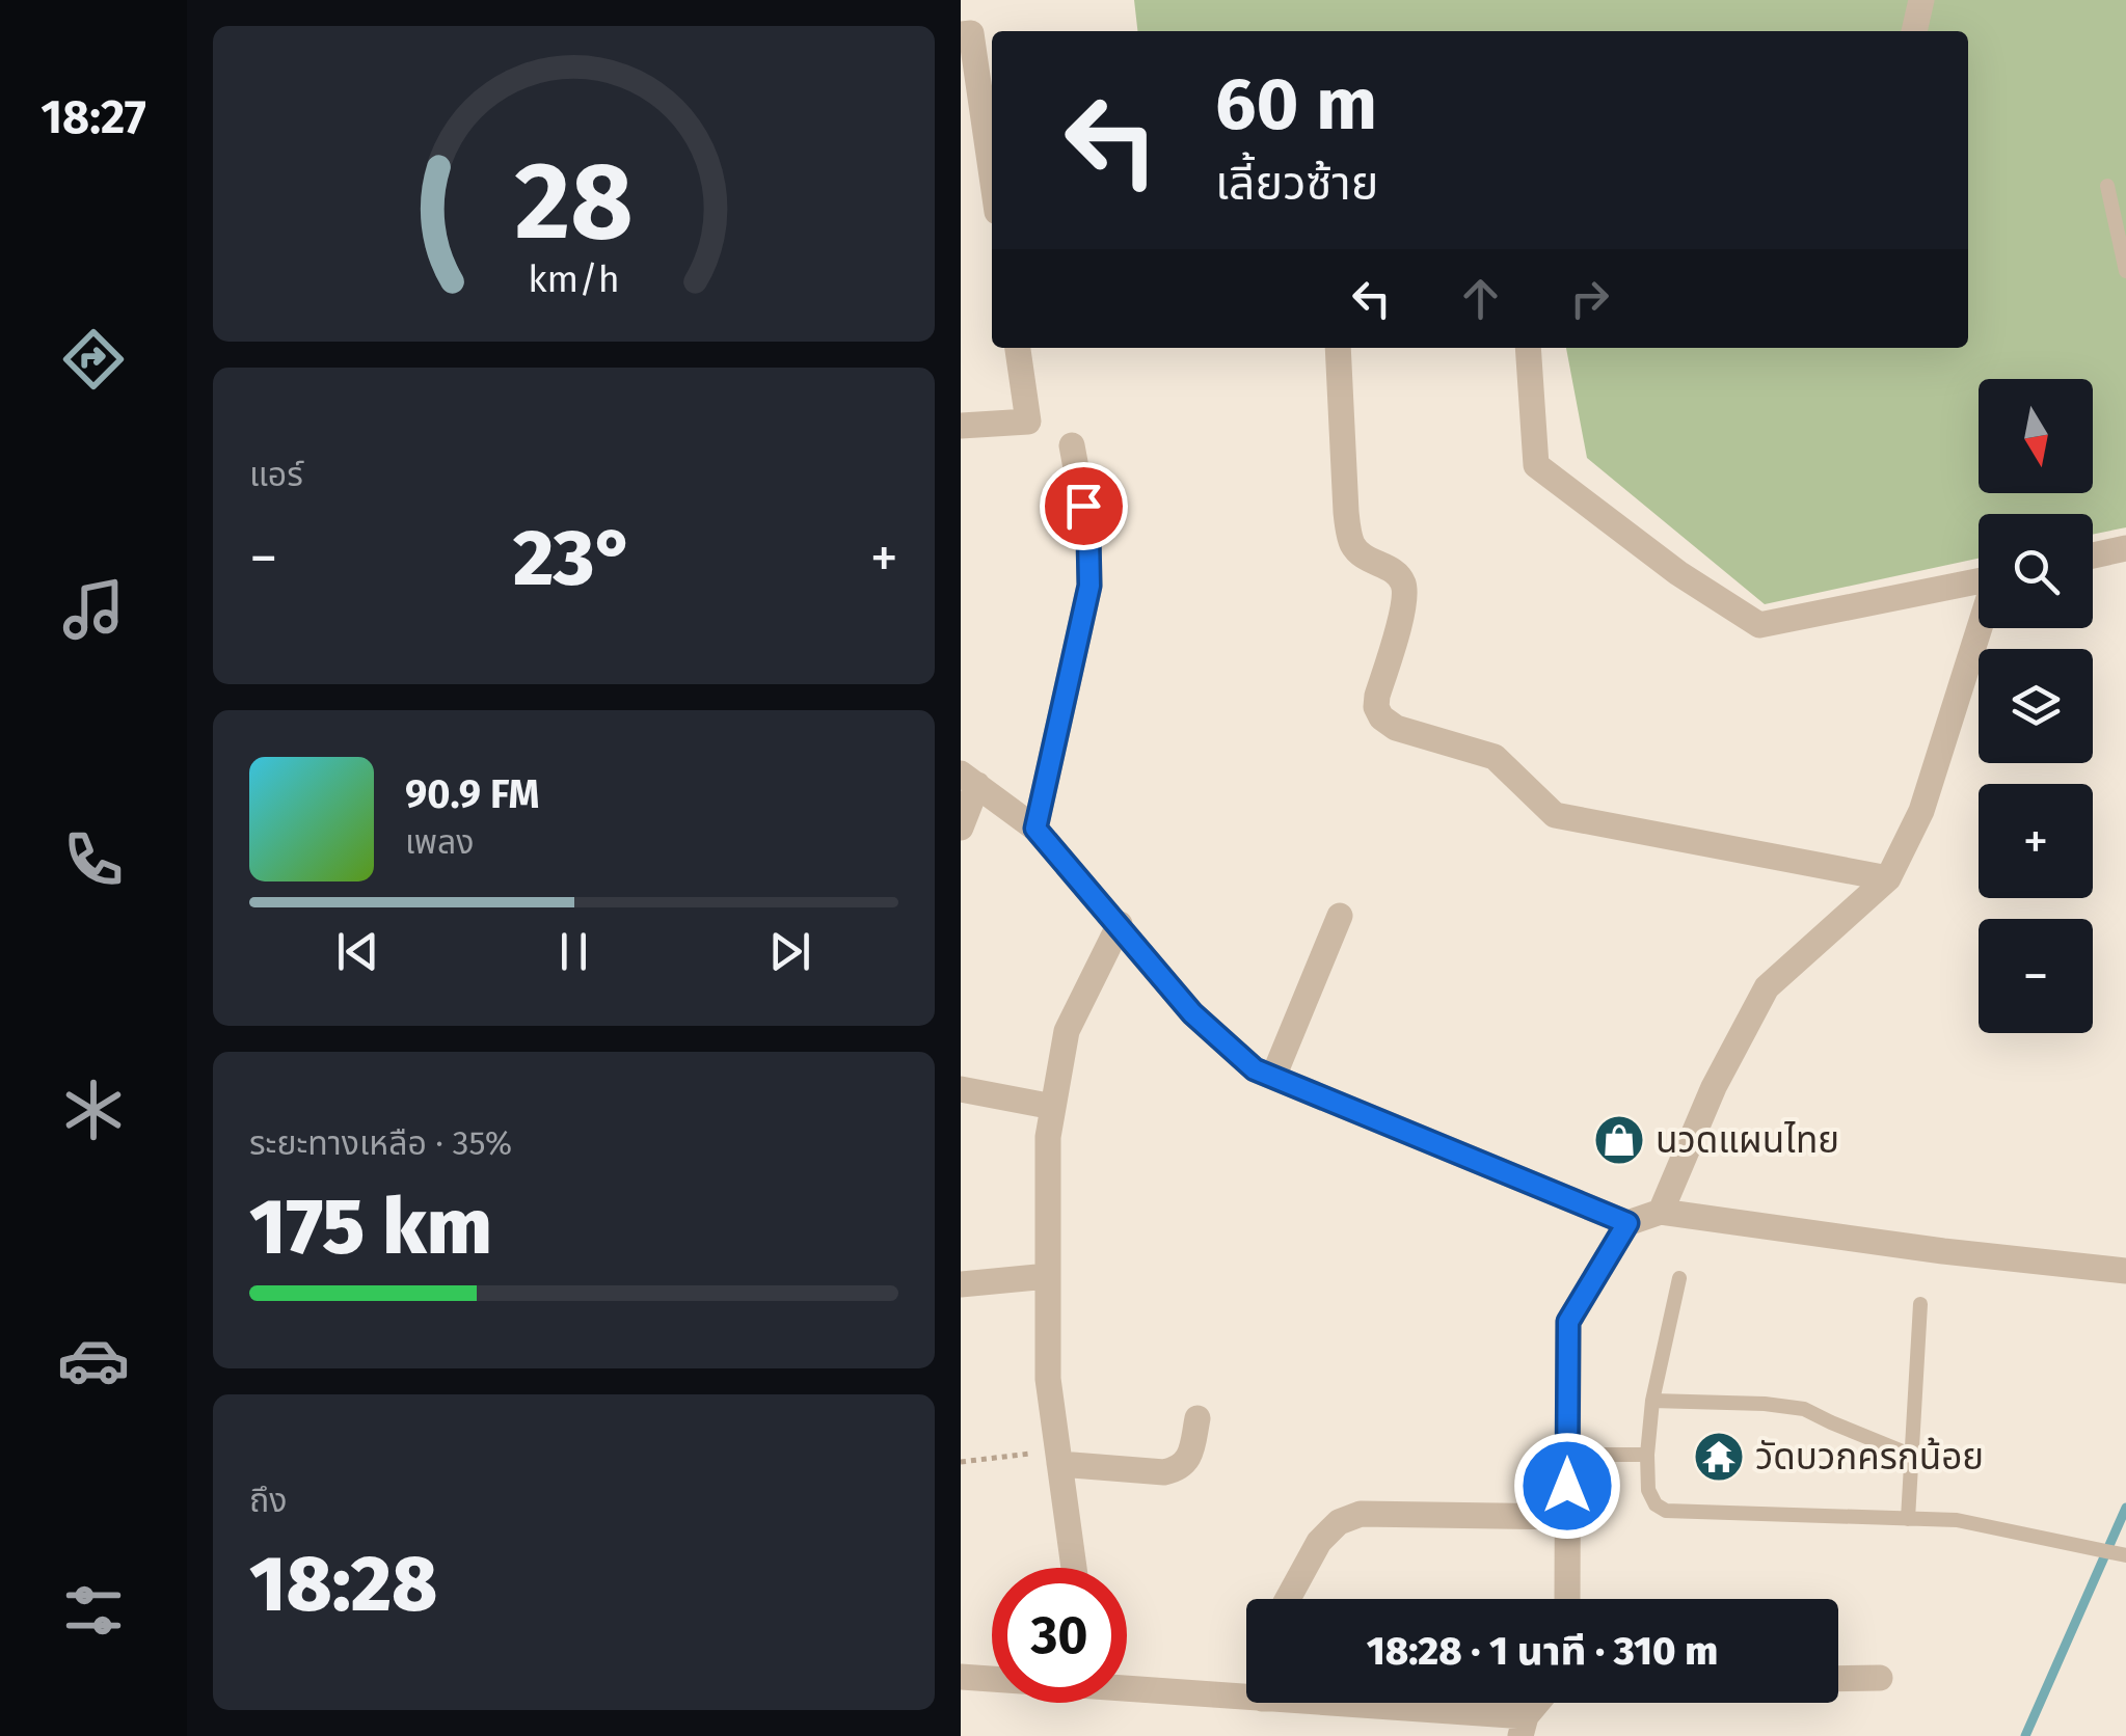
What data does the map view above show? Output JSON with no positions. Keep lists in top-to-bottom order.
{
  "places": {
    "shop": ["นวดแผนไทย"],
    "temple": ["วัดบวกครกน้อย"]
  },
  "north": "bottom",
  "page": {
    "tabs": "18:27",
    "turn": ["60 m", "เลี้ยวซ้าย"],
    "tile": [
      "แอร์",
      ["ระยะทางเหลือ · 35%", "175 km"],
      ["ถึง", "18:28"]
    ],
    "map_buttons": ["+", "−"],
    "heat": ["−", "23°", "+"],
    "song": ["90.9 FM", "เพลง"],
    "limit": "30",
    "trip": "18:28 · 1 นาที · 310 m",
    "gauge": ["28", "km/h"]
  }
}
